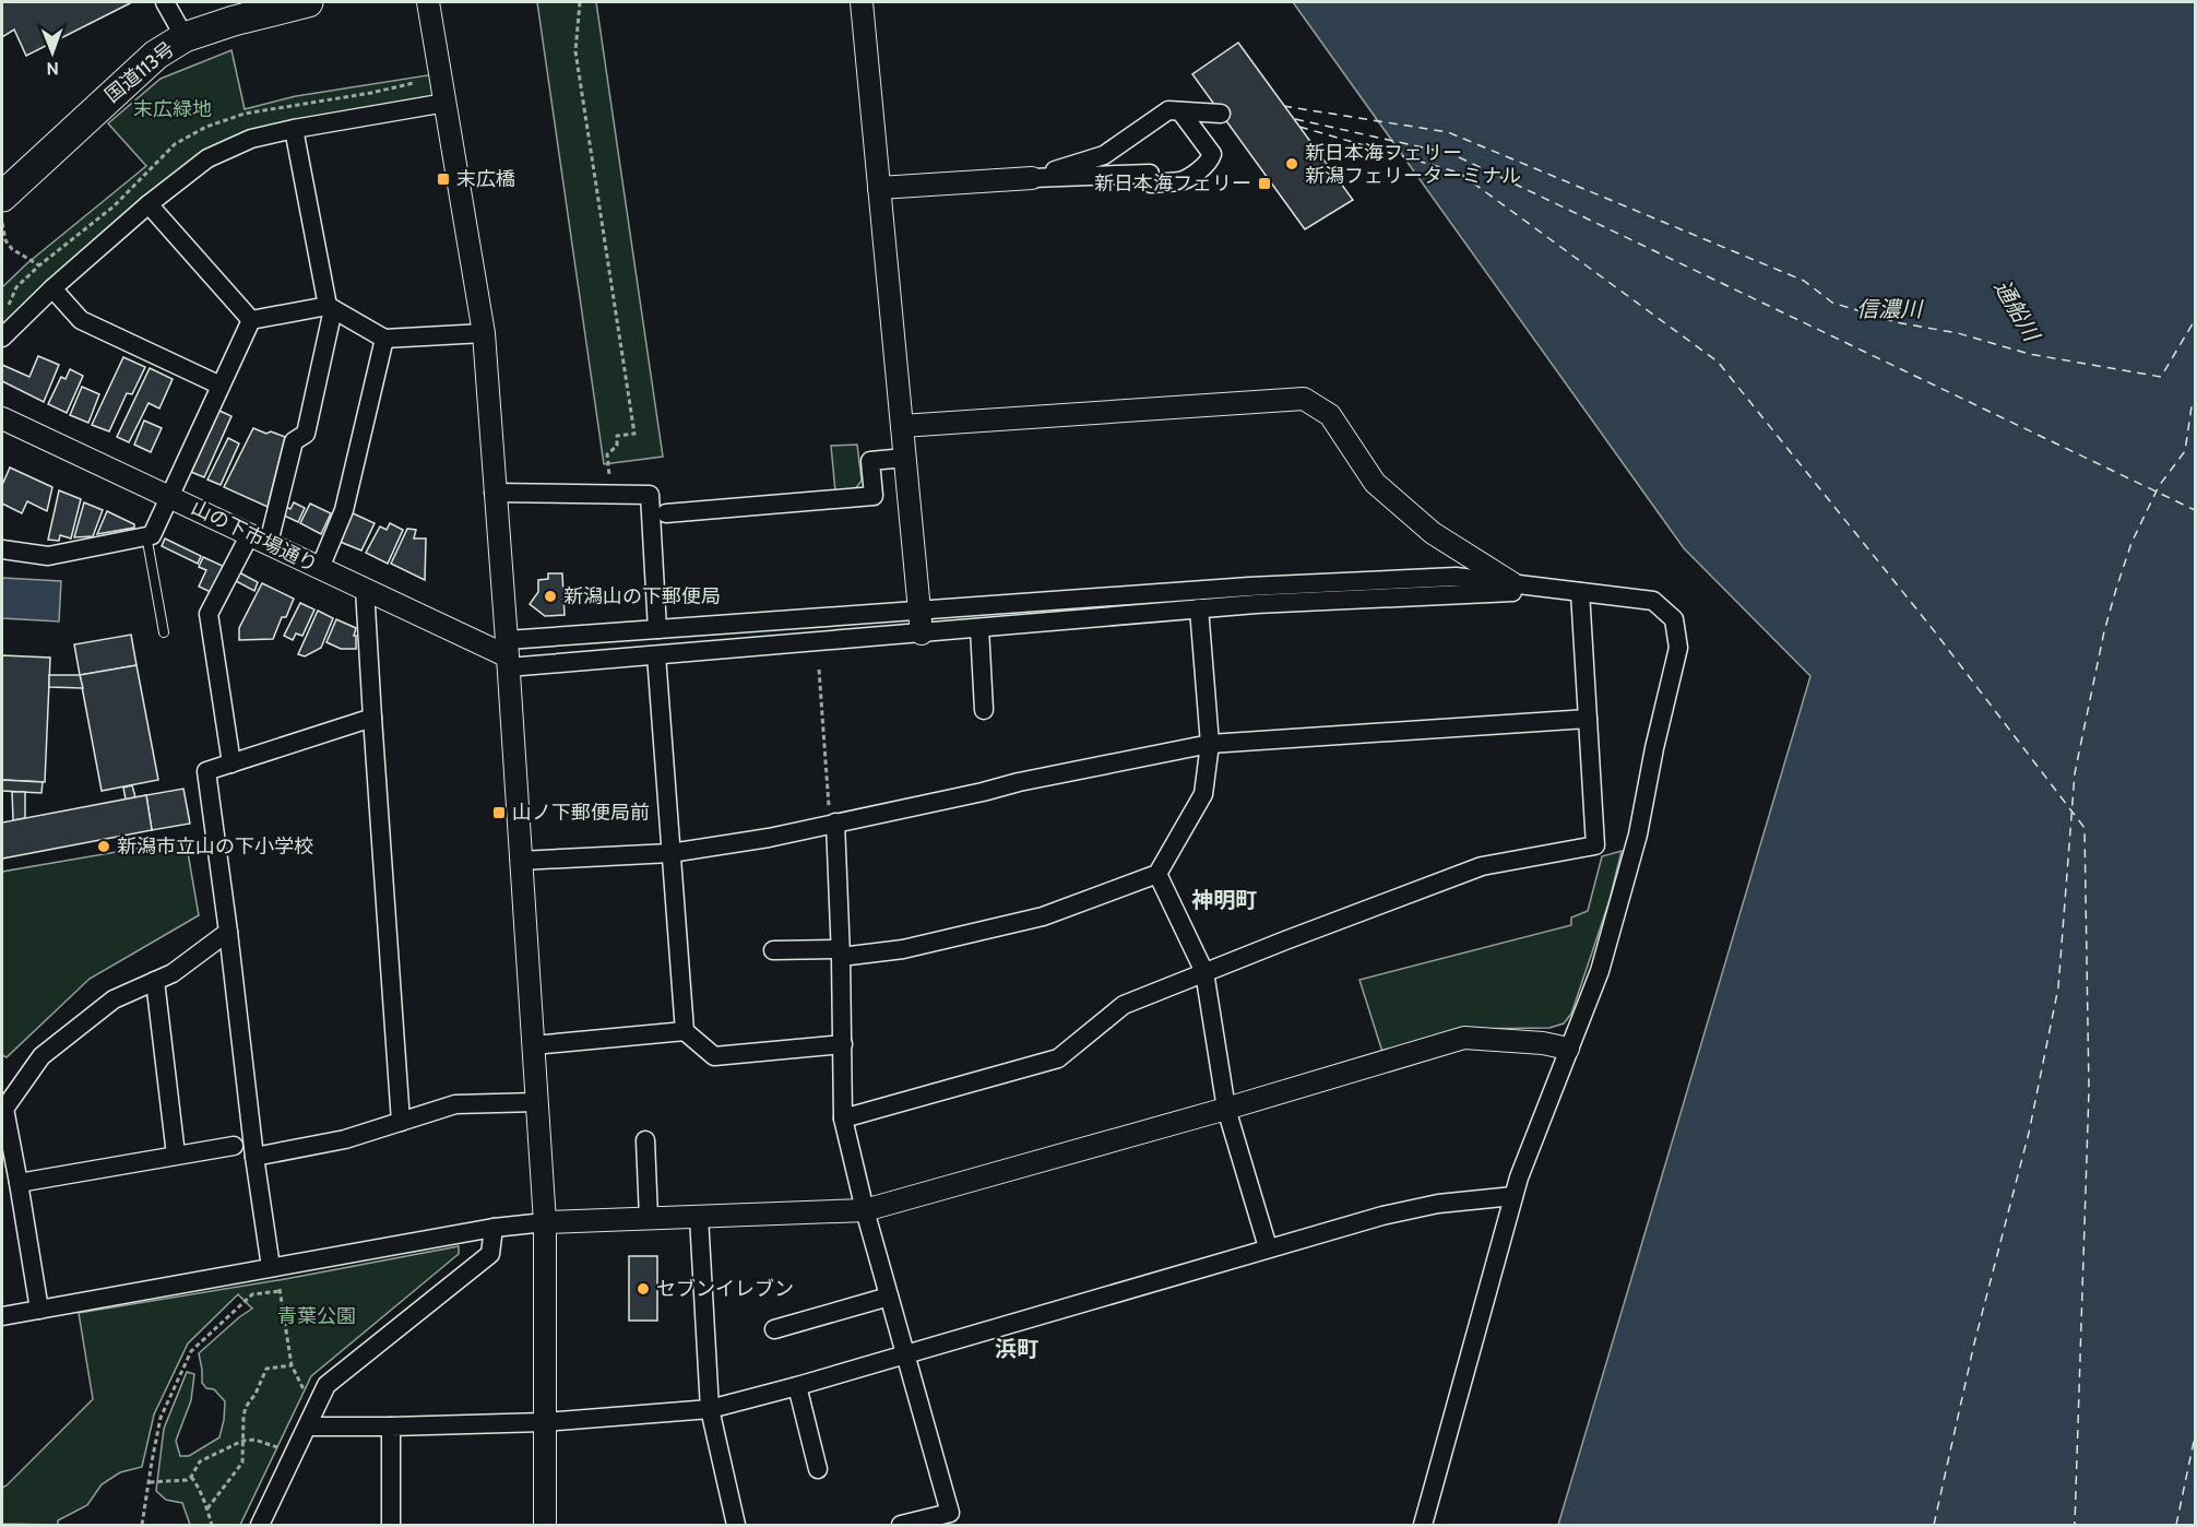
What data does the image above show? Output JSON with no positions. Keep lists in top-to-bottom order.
{
  "streets": {
    "highway": ["国道113号"],
    "street": ["山の下市場通り"]
  },
  "districts": ["神明町", "浜町"],
  "water": ["信濃川", "通船川"],
  "parks": ["末広緑地", "青葉公園"],
  "places": {
    "other": [
      "新日本海フェリー 新潟フェリーターミナル",
      "新潟山の下郵便局",
      "新潟市立山の下小学校",
      "セブンイレブン"
    ],
    "transit": ["末広橋", "新日本海フェリー", "山ノ下郵便局前"]
  },
  "north": "bottom"
}
